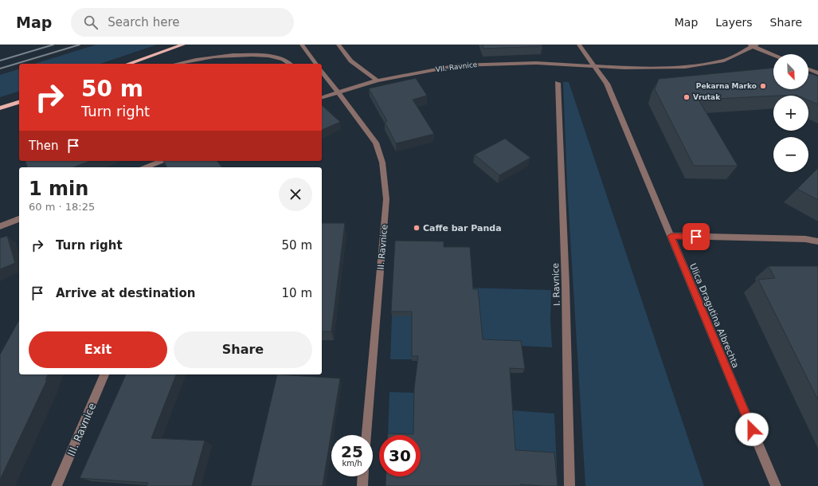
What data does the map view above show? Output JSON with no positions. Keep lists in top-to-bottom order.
{
  "streets": {
    "street": [
      "VII. Ravnice",
      "II. Ravnice",
      "I. Ravnice",
      "Ulica Dragutina Albrechta",
      "III. Ravnice"
    ]
  },
  "crossings": [
    ["VII. Ravnice", "II. Ravnice"],
    ["VII. Ravnice", "Ulica Dragutina Albrechta"]
  ],
  "places": ["Pekarna Marko", "Vrutak", "Caffe bar Panda"],
  "north": "bottom right",
  "page": {
    "header": "Map",
    "search": "Search here",
    "nav": ["Map", "Layers", "Share"],
    "map_buttons": ["+", "−"],
    "turn": ["50 m", "Turn right"],
    "then": "Then",
    "heading": ["1 min", "60 m · 18:25"],
    "list": [
      {
        "name": "Turn right",
        "value": "50 m"
      },
      {
        "name": "Arrive at destination",
        "value": "10 m"
      }
    ],
    "buttons": ["Exit", "Share"],
    "speed": "25 km/h",
    "limit": "30"
  }
}
